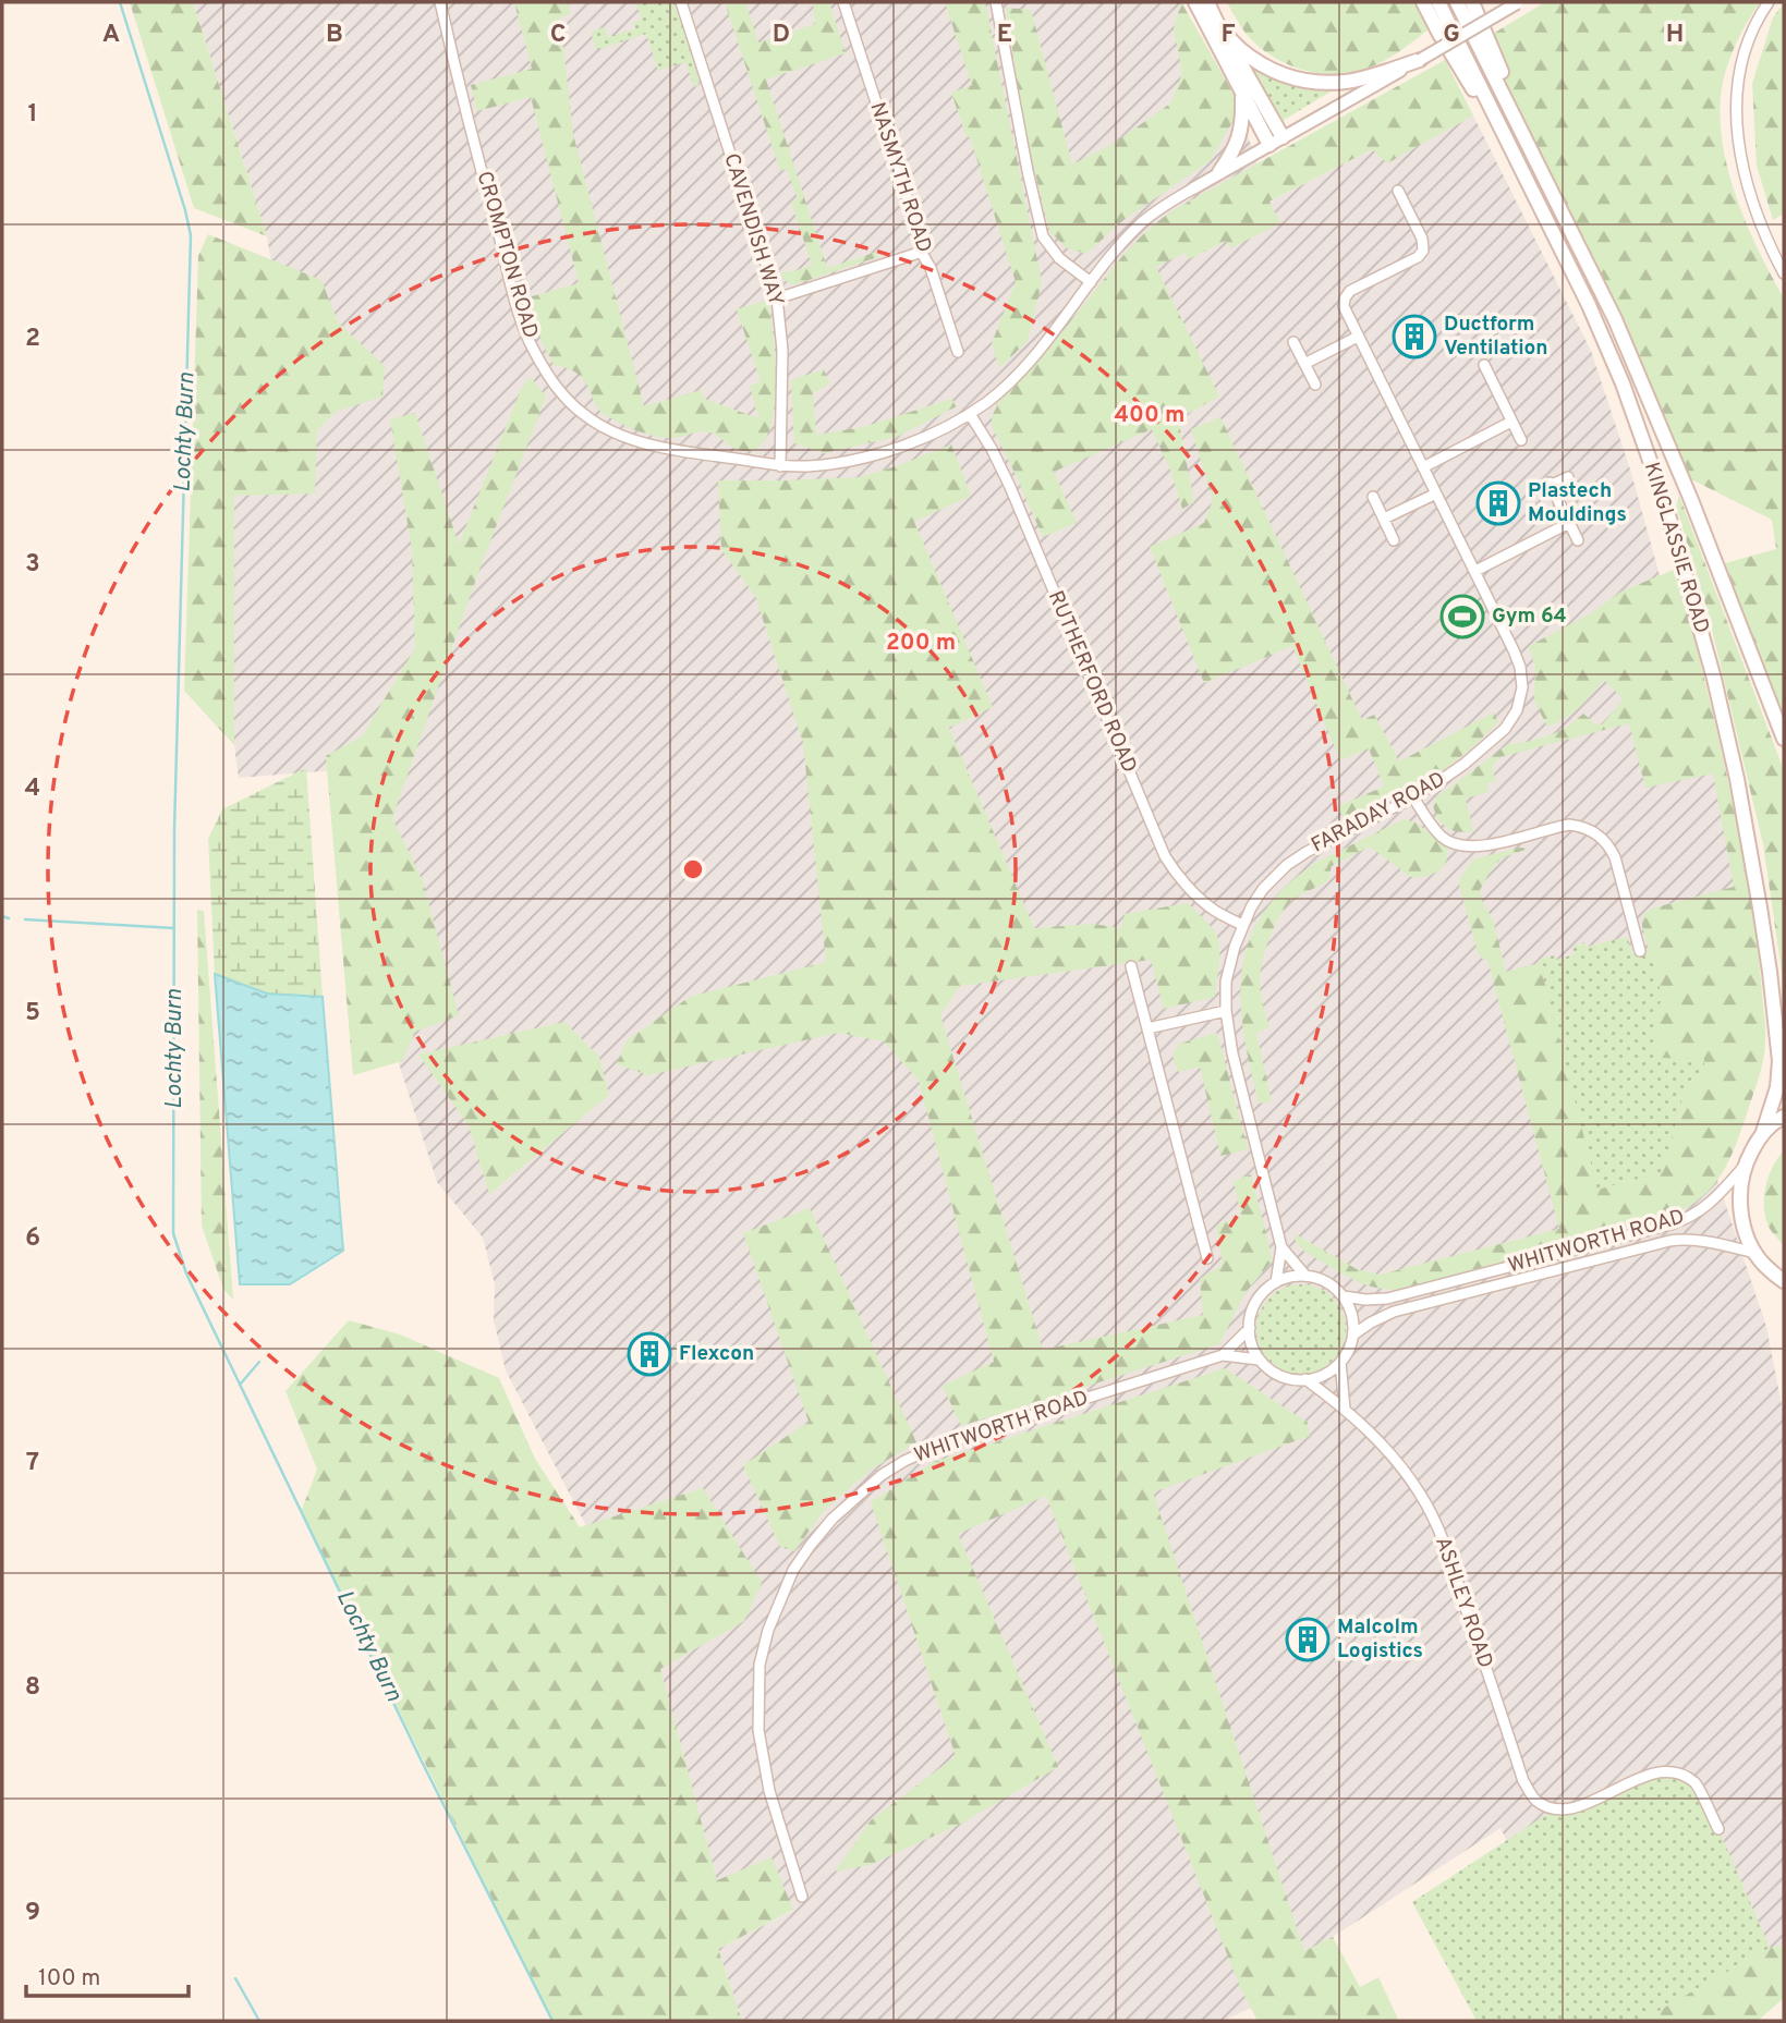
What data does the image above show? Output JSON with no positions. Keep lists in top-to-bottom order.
{
  "streets": {
    "main road": ["KINGLASSIE ROAD"],
    "street": [
      "NASMYTH ROAD",
      "CAVENDISH WAY",
      "CROMPTON ROAD",
      "RUTHERFORD ROAD",
      "FARADAY ROAD",
      "WHITWORTH ROAD",
      "ASHLEY ROAD"
    ]
  },
  "crossings": [
    ["CAVENDISH WAY", "CROMPTON ROAD"],
    ["CROMPTON ROAD", "RUTHERFORD ROAD"],
    ["RUTHERFORD ROAD", "FARADAY ROAD"],
    ["FARADAY ROAD", "WHITWORTH ROAD"],
    ["FARADAY ROAD", "ASHLEY ROAD"],
    ["WHITWORTH ROAD", "ASHLEY ROAD"]
  ],
  "water": ["Lochty Burn"],
  "places": {
    "building": [
      "Ductform Ventilation",
      "Plastech Mouldings",
      "Flexcon",
      "Malcolm Logistics"
    ],
    "sports": ["Gym 64"]
  },
  "scale_bar": "100 m",
  "grid": {
    "columns": [
      "A",
      "B",
      "C",
      "D",
      "E",
      "F",
      "G",
      "H"
    ],
    "rows": [
      "1",
      "2",
      "3",
      "4",
      "5",
      "6",
      "7",
      "8",
      "9"
    ]
  },
  "rings": ["400 m", "200 m"]
}
